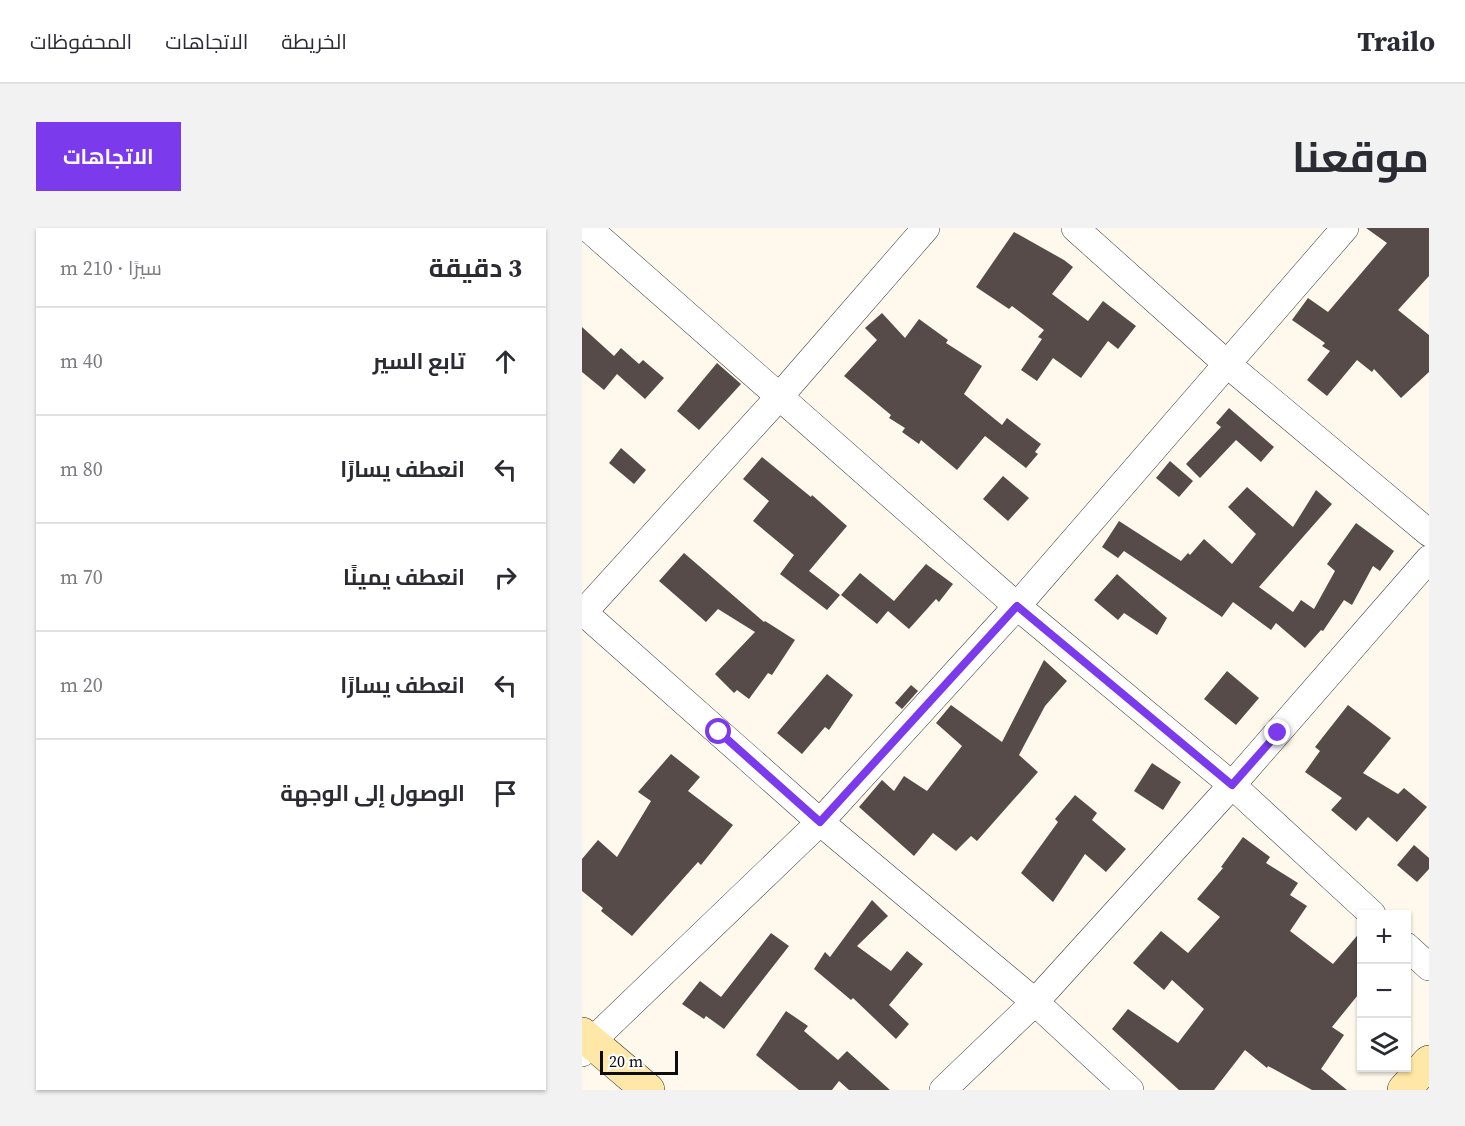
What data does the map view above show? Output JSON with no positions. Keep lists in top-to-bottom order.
{
  "scale_bar": "20 m",
  "page": {
    "header": "Trailo",
    "nav": ["الخريطة", "الاتجاهات", "المحفوظات"],
    "title": "موقعنا",
    "buttons": "الاتجاهات",
    "heading": ["3 دقيقة", "سيرًا · 210 m"],
    "list": [
      ["تابع السير", "40 m"],
      ["انعطف يسارًا", "80 m"],
      ["انعطف يمينًا", "70 m"],
      ["انعطف يسارًا", "20 m"],
      "الوصول إلى الوجهة"
    ],
    "map_buttons": ["+", "−"],
    "scale": "20 m"
  }
}
